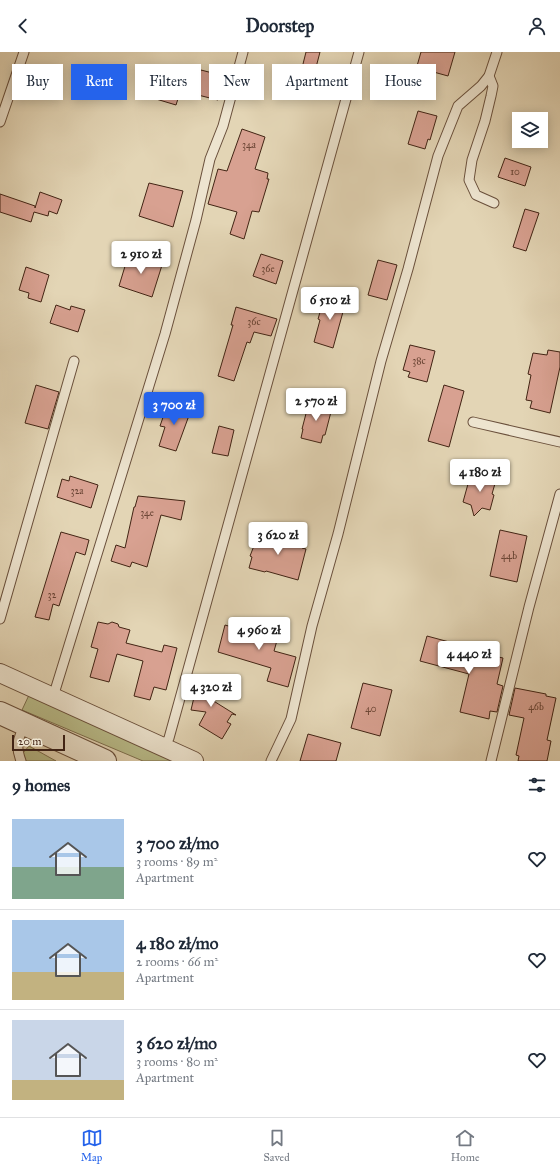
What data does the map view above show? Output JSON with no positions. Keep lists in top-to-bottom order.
{
  "house_numbers": [
    "34a",
    "10",
    "36e",
    "36c",
    "38c",
    "32a",
    "34e",
    "44b",
    "32",
    "46b",
    "40"
  ],
  "scale_bar": "20 m",
  "page": {
    "header": "Doorstep",
    "chip": [
      "Buy",
      "Rent",
      "Filters",
      "New",
      "Apartment",
      "House"
    ],
    "price": [
      "2 910 zł",
      "6 510 zł",
      "2 570 zł",
      "3 700 zł",
      "4 180 zł",
      "3 620 zł",
      "4 960 zł",
      "4 440 zł",
      "4 320 zł"
    ],
    "scale": "20 m",
    "heading": "9 homes",
    "list": [
      {
        "name": "3 700 zł/mo",
        "note": "3 rooms · 89 m² · Apartment"
      },
      {
        "name": "4 180 zł/mo",
        "note": "2 rooms · 66 m² · Apartment"
      },
      {
        "name": "3 620 zł/mo",
        "note": "3 rooms · 80 m² · Apartment"
      }
    ],
    "tabs": ["Map", "Saved", "Home"]
  }
}
